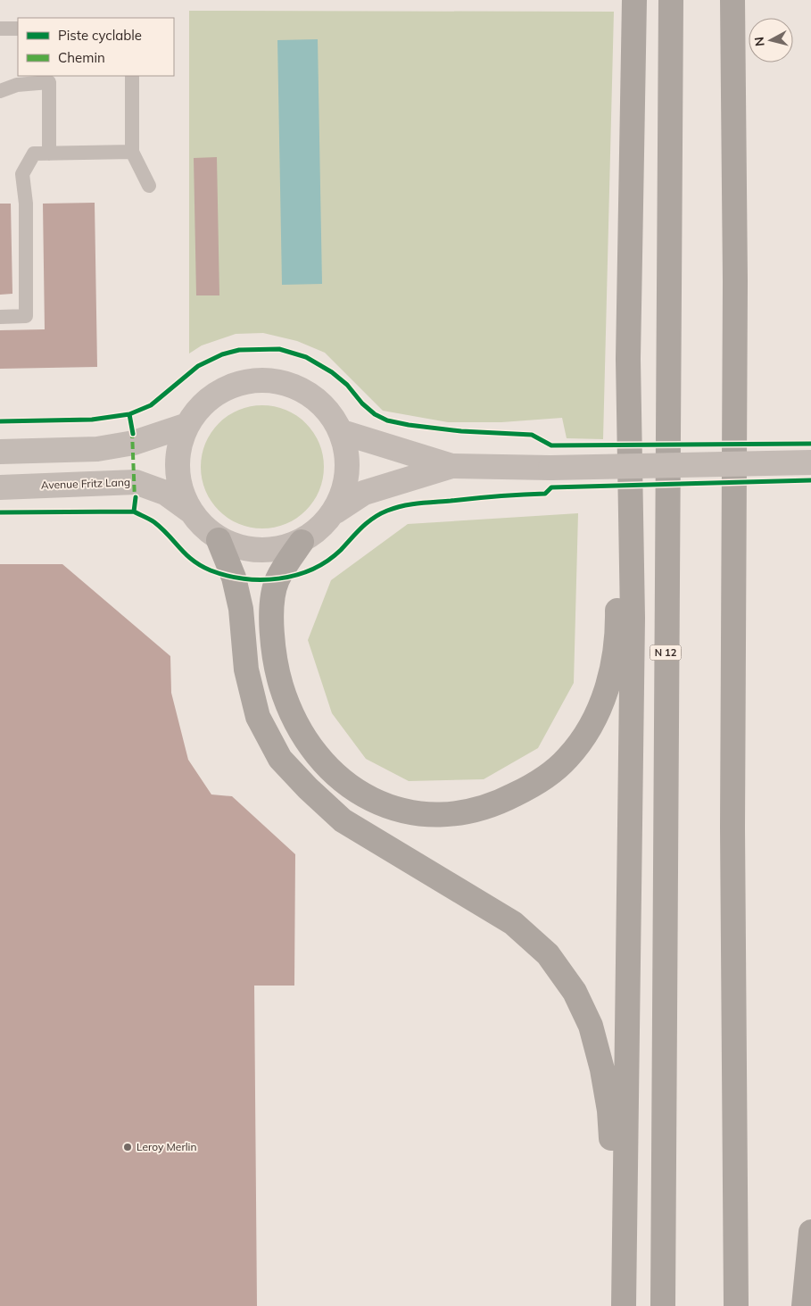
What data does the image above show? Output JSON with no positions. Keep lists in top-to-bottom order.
{
  "streets": {
    "highway": ["N 12"],
    "street": ["Avenue Fritz Lang"]
  },
  "places": ["Leroy Merlin"],
  "legend": ["Piste cyclable", "Chemin"],
  "north": "left"
}
